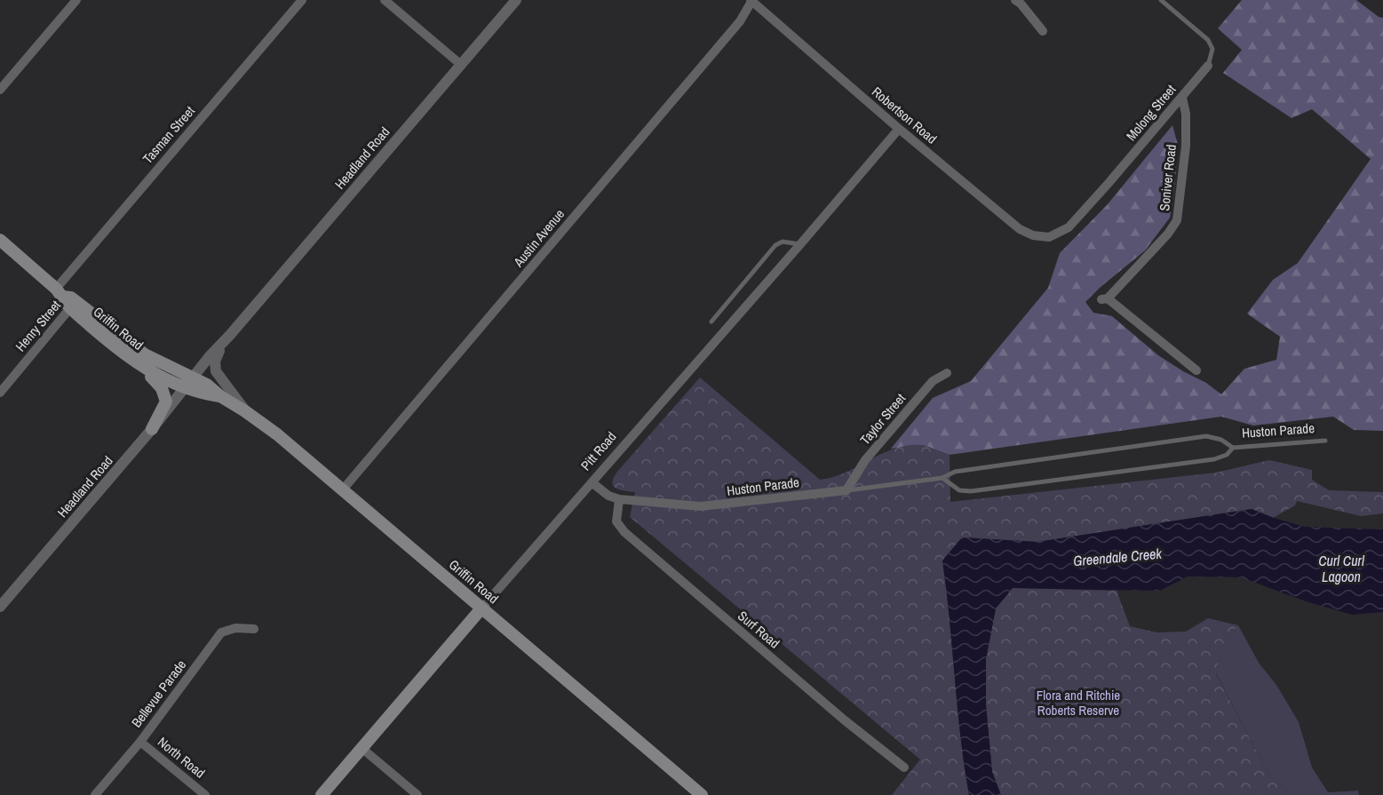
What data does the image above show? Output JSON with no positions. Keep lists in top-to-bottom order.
{
  "streets": {
    "main road": ["Griffin Road", "Pitt Road"],
    "street": [
      "Molong Street",
      "Robertson Road",
      "Tasman Street",
      "Headland Road",
      "Soniver Road",
      "Austin Avenue",
      "Henry Street",
      "Taylor Street",
      "Huston Parade",
      "Surf Road",
      "Bellevue Parade",
      "North Road"
    ]
  },
  "crossings": [
    ["Molong Street", "Robertson Road"],
    ["Molong Street", "Soniver Road"],
    ["Robertson Road", "Austin Avenue"],
    ["Robertson Road", "Pitt Road"],
    ["Tasman Street", "Griffin Road"],
    ["Headland Road", "Griffin Road"],
    ["Austin Avenue", "Griffin Road"],
    ["Henry Street", "Griffin Road"],
    ["Griffin Road", "Pitt Road"],
    ["Taylor Street", "Huston Parade"],
    ["Huston Parade", "Pitt Road"],
    ["Huston Parade", "Surf Road"],
    ["Bellevue Parade", "North Road"]
  ],
  "water": ["Greendale Creek", "Curl Curl Lagoon"],
  "parks": ["Flora and Ritchie Roberts Reserve"]
}
